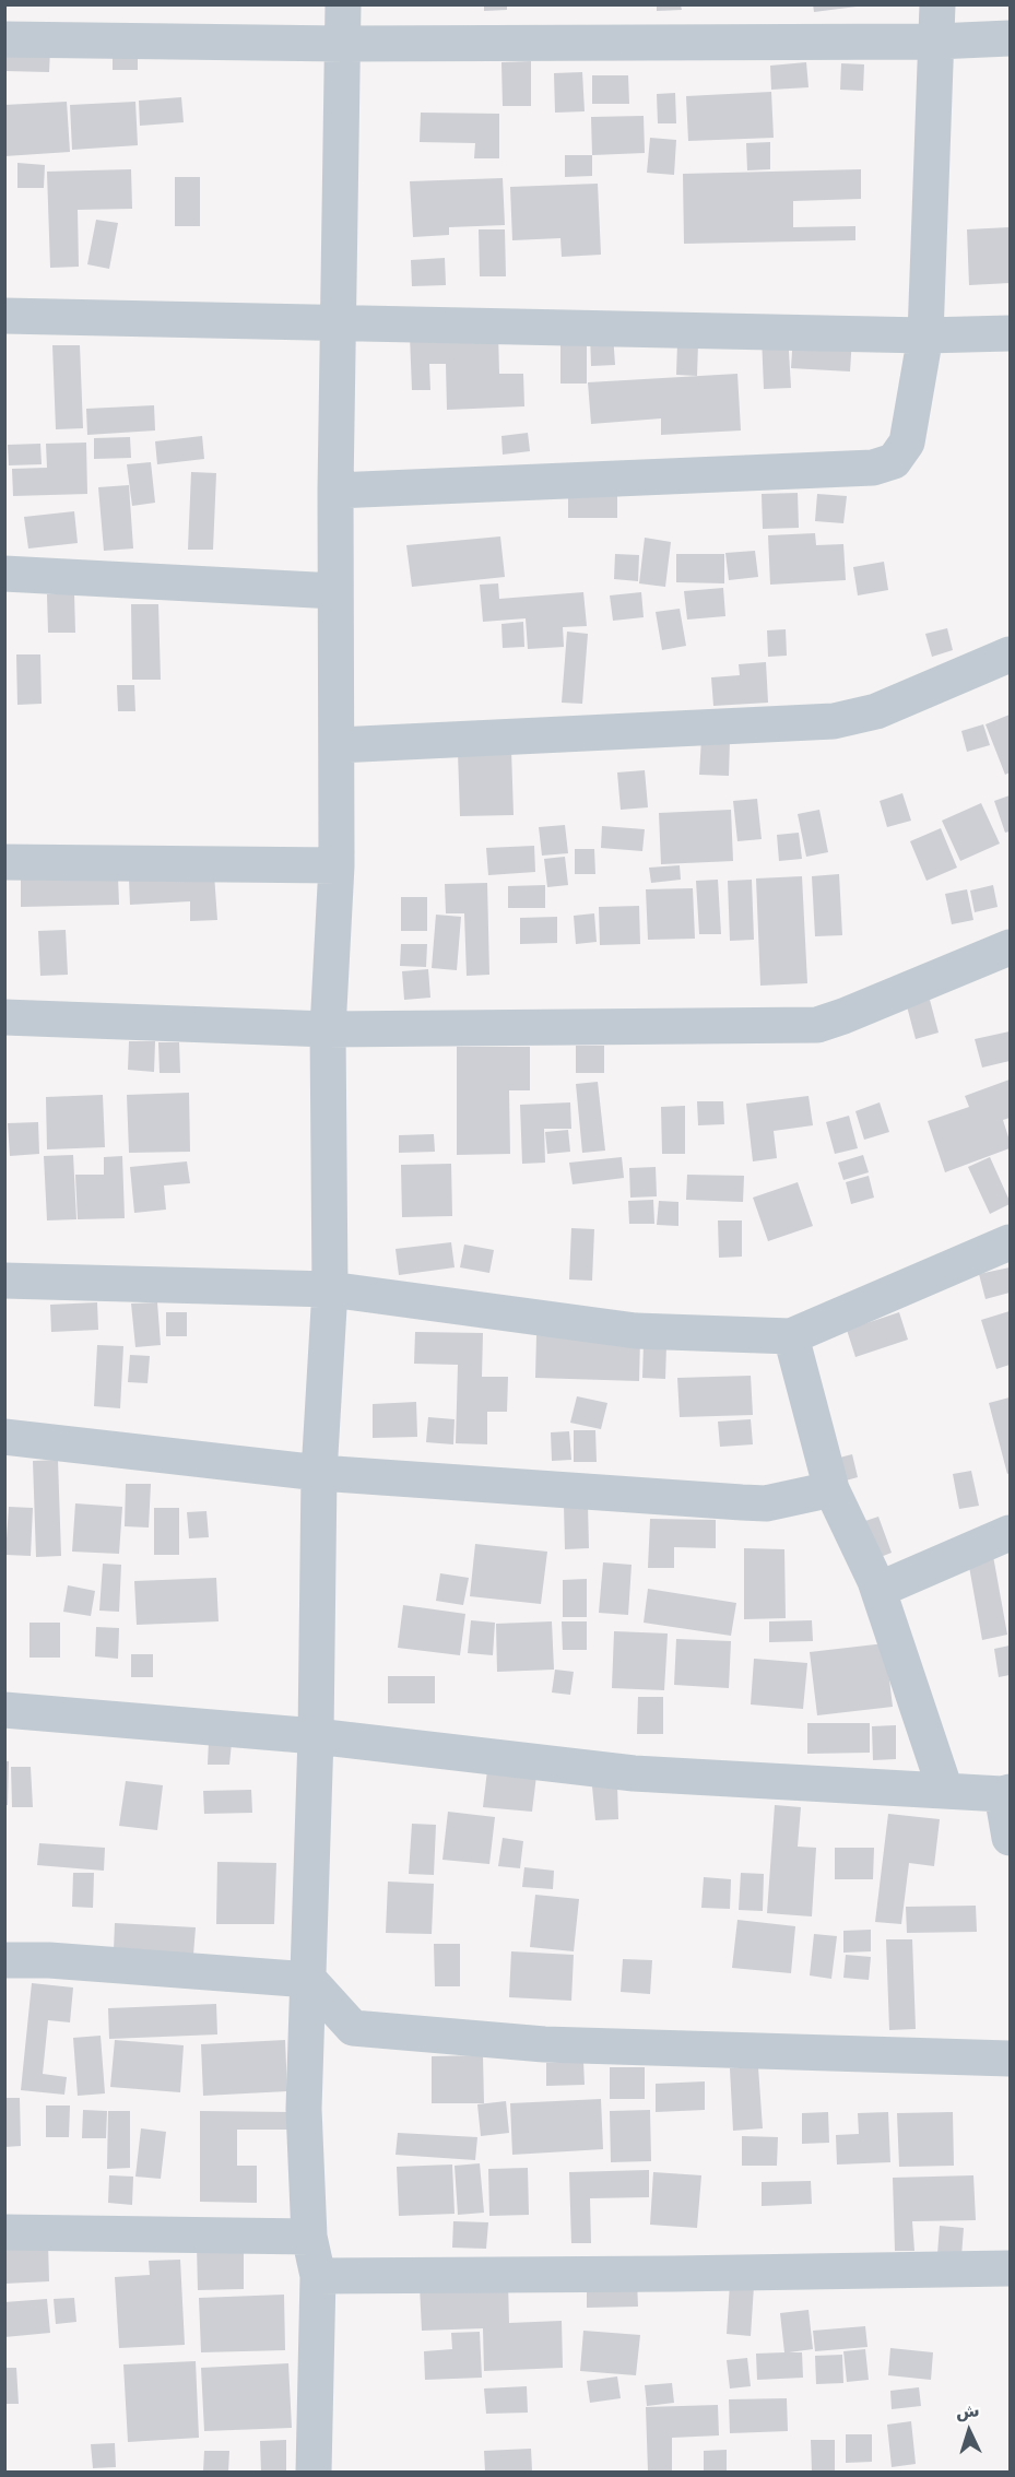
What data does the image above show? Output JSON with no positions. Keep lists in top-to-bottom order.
{
  "north": "top"
}
